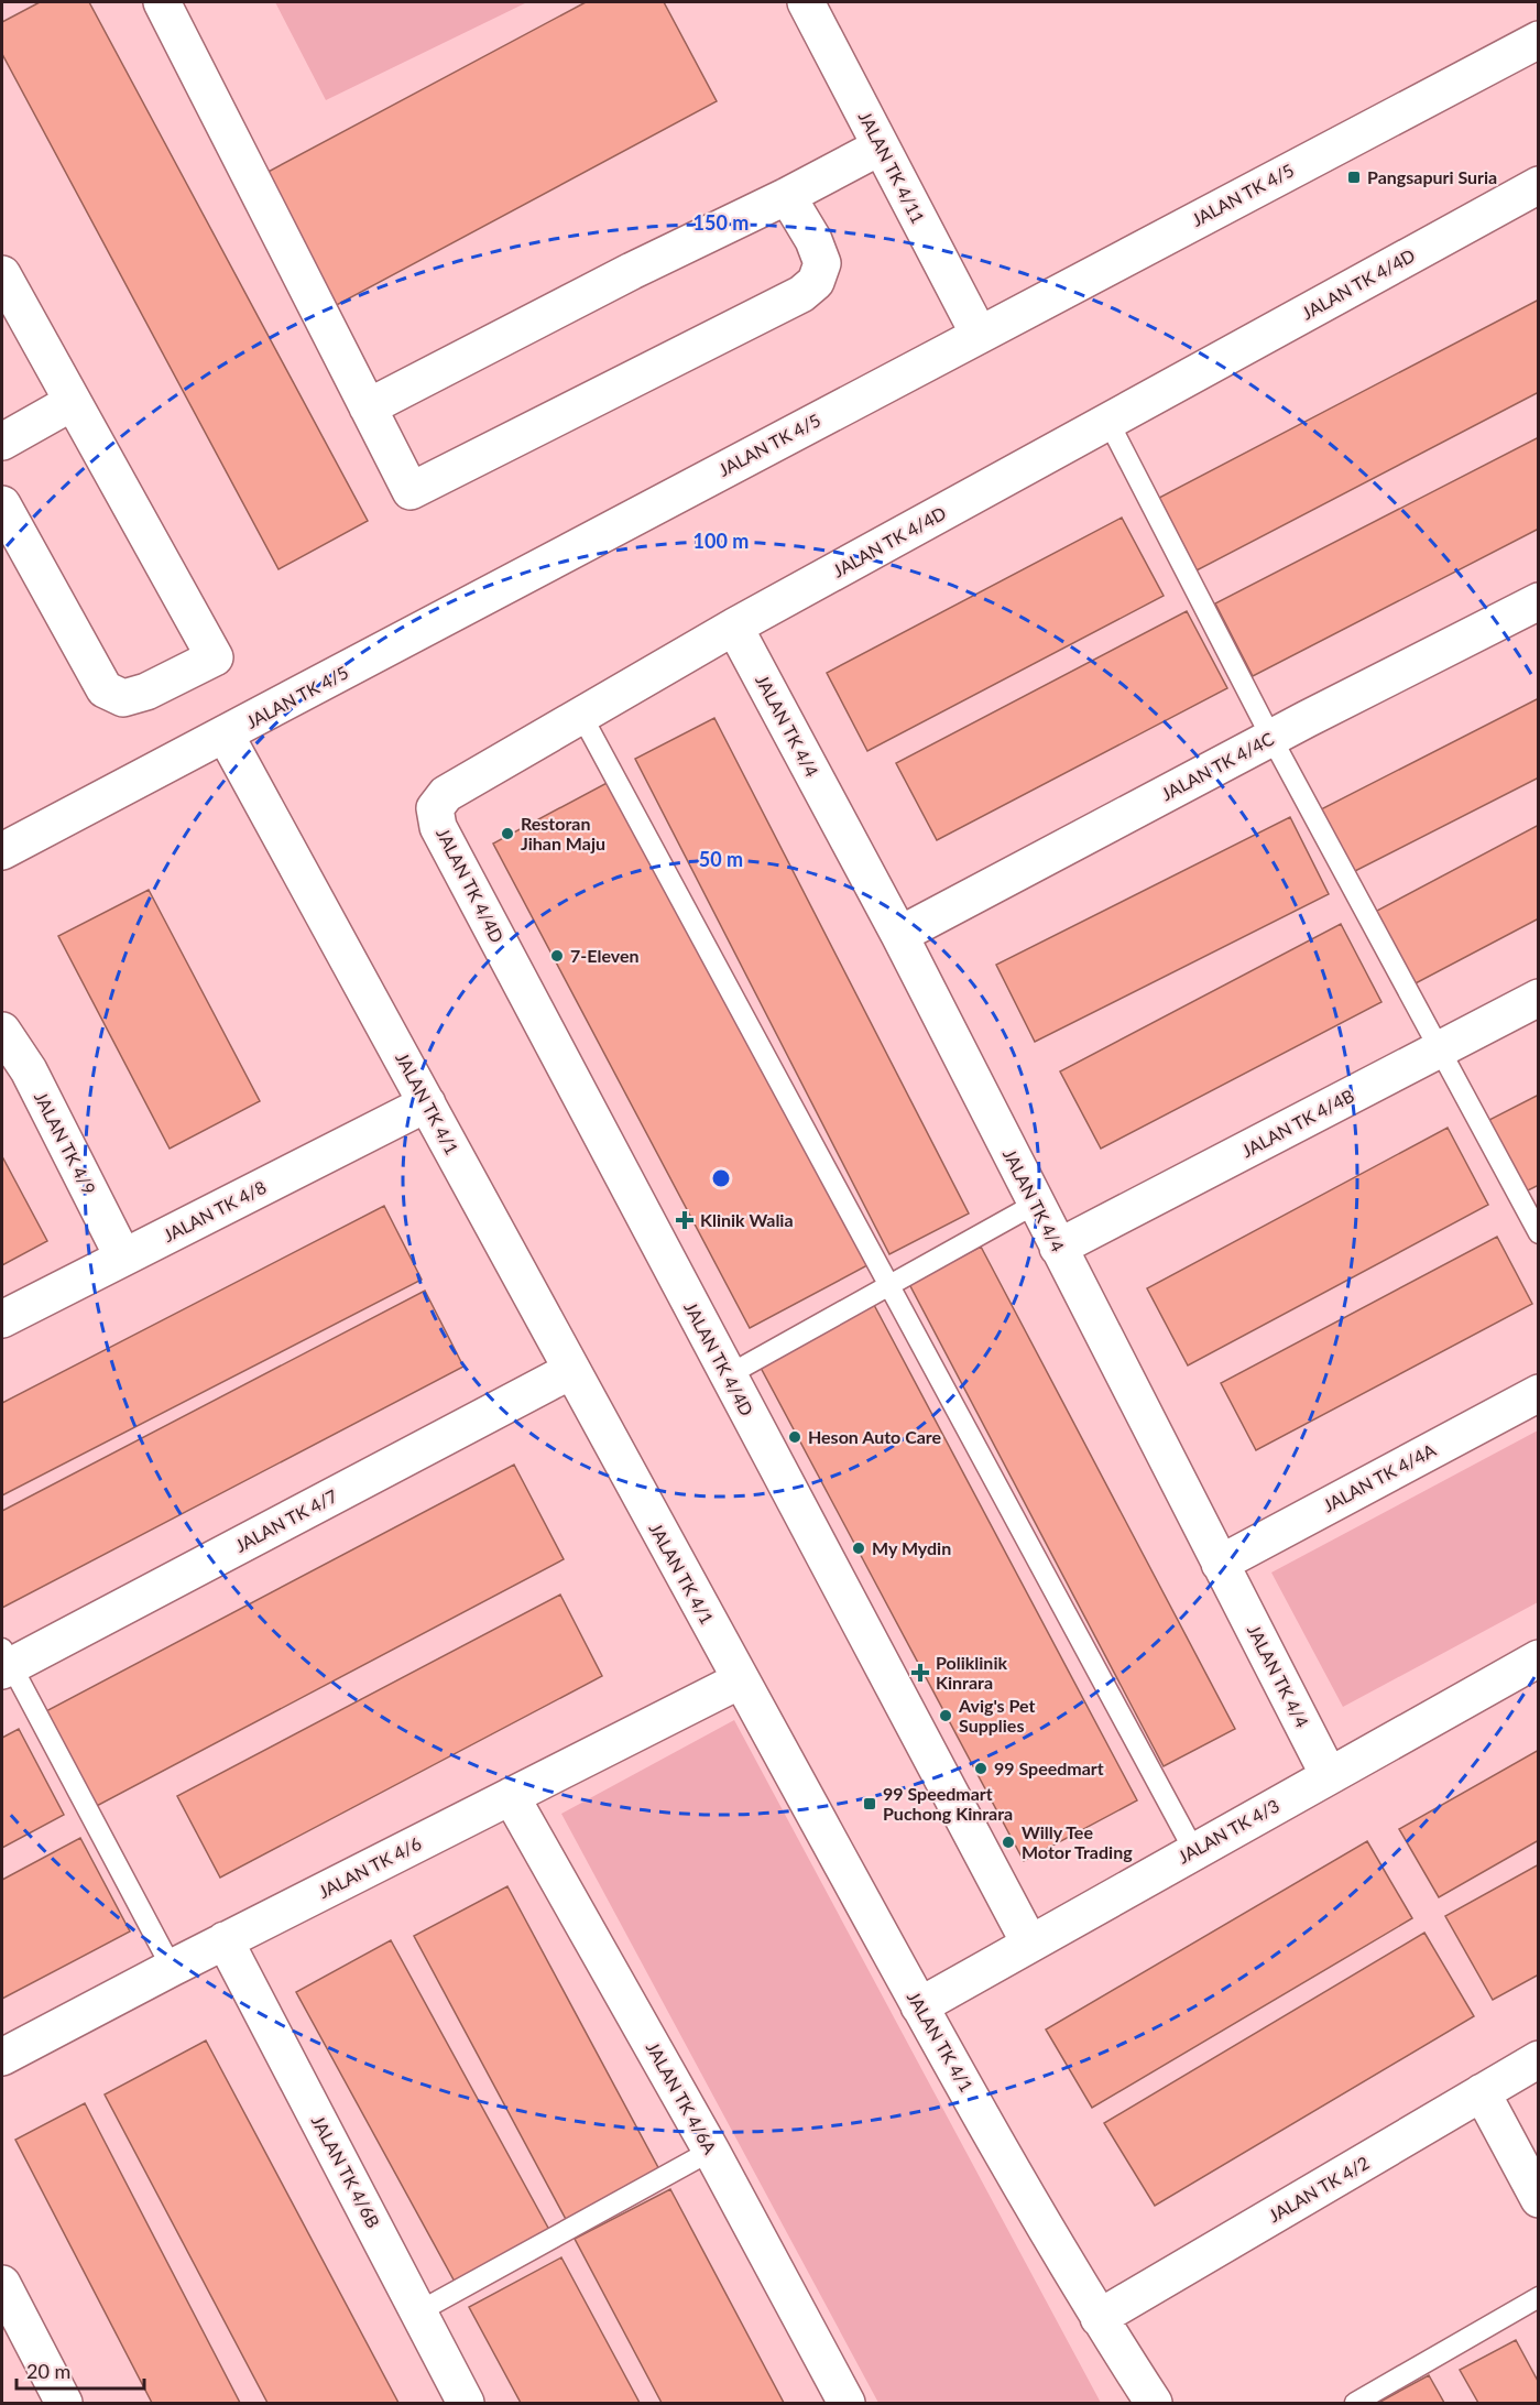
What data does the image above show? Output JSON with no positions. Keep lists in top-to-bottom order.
{
  "streets": {
    "street": [
      "JALAN TK 4/11",
      "JALAN TK 4/5",
      "JALAN TK 4/4D",
      "JALAN TK 4/4",
      "JALAN TK 4/4C",
      "JALAN TK 4/1",
      "JALAN TK 4/4B",
      "JALAN TK 4/9",
      "JALAN TK 4/8",
      "JALAN TK 4/4A",
      "JALAN TK 4/7",
      "JALAN TK 4/3",
      "JALAN TK 4/6",
      "JALAN TK 4/6A",
      "JALAN TK 4/6B",
      "JALAN TK 4/2"
    ]
  },
  "crossings": [
    ["JALAN TK 4/11", "JALAN TK 4/5"],
    ["JALAN TK 4/5", "JALAN TK 4/1"],
    ["JALAN TK 4/4D", "JALAN TK 4/4"],
    ["JALAN TK 4/4D", "JALAN TK 4/3"],
    ["JALAN TK 4/4", "JALAN TK 4/4C"],
    ["JALAN TK 4/4", "JALAN TK 4/4B"],
    ["JALAN TK 4/4", "JALAN TK 4/4A"],
    ["JALAN TK 4/4", "JALAN TK 4/3"],
    ["JALAN TK 4/1", "JALAN TK 4/8"],
    ["JALAN TK 4/1", "JALAN TK 4/7"],
    ["JALAN TK 4/1", "JALAN TK 4/3"],
    ["JALAN TK 4/1", "JALAN TK 4/6"],
    ["JALAN TK 4/1", "JALAN TK 4/2"],
    ["JALAN TK 4/9", "JALAN TK 4/8"],
    ["JALAN TK 4/6", "JALAN TK 4/6A"],
    ["JALAN TK 4/6", "JALAN TK 4/6B"]
  ],
  "places": {
    "transit": ["Pangsapuri Suria", "99 Speedmart Puchong Kinrara"],
    "other": [
      "Restoran Jihan Maju",
      "7-Eleven",
      "Heson Auto Care",
      "My Mydin",
      "Avig's Pet Supplies",
      "99 Speedmart",
      "Willy Tee Motor Trading"
    ],
    "health": ["Klinik Walia", "Poliklinik Kinrara"]
  },
  "scale_bar": "20 m",
  "rings": ["150 m", "100 m", "50 m"]
}
